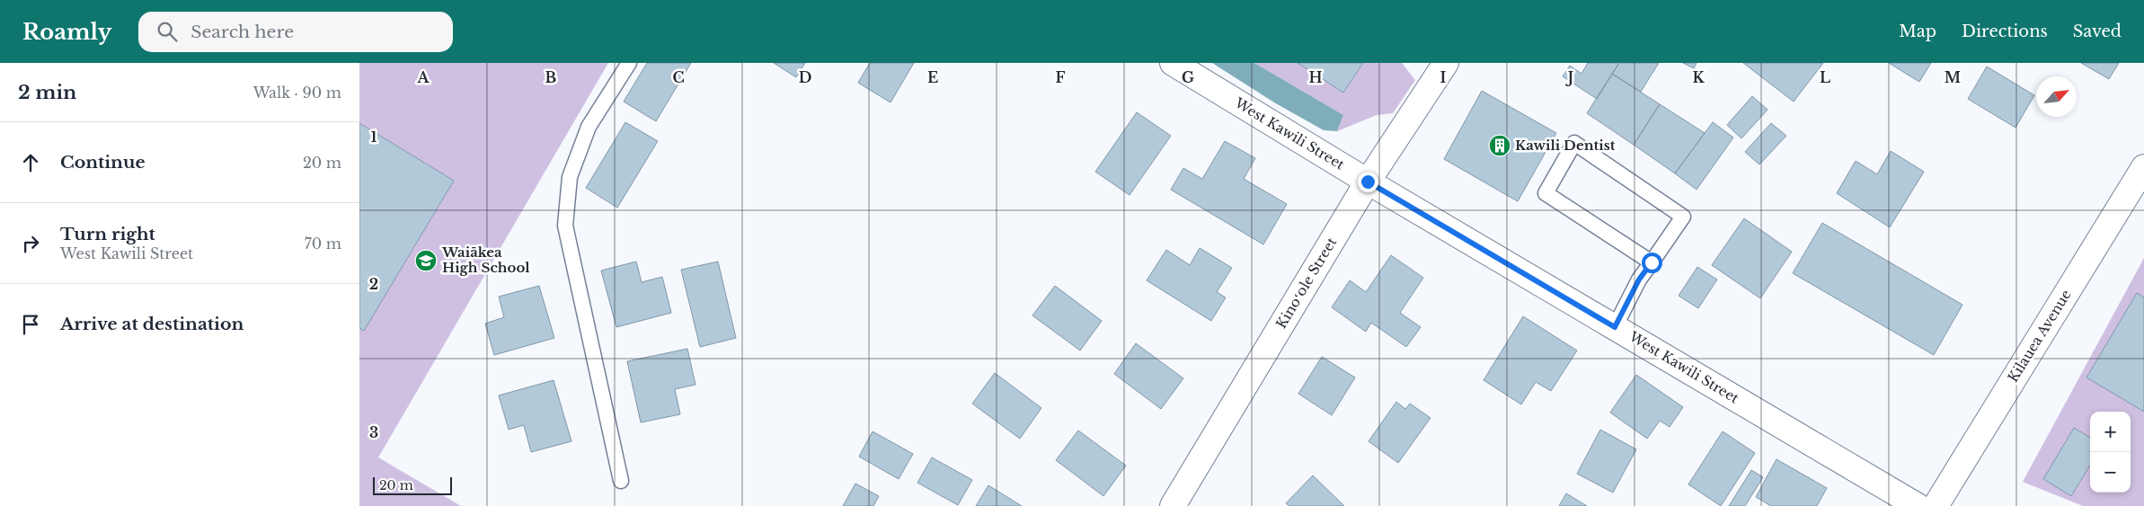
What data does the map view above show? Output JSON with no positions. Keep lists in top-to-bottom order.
{
  "streets": {
    "street": ["West Kawili Street", "Kinoʻole Street", "Kilauea Avenue"]
  },
  "crossings": [
    ["West Kawili Street", "Kinoʻole Street"]
  ],
  "places": {
    "building": ["Kawili Dentist"],
    "school or university": ["Waiākea High School"]
  },
  "scale_bar": "20 m",
  "north": "top right",
  "page": {
    "header": "Roamly",
    "search": "Search here",
    "nav": ["Map", "Directions", "Saved"],
    "heading": ["2 min", "Walk · 90 m"],
    "list": [
      ["Continue", "20 m"],
      ["Turn right", "West Kawili Street", "70 m"],
      "Arrive at destination"
    ],
    "map_buttons": ["+", "−"],
    "scale": "20 m"
  },
  "grid": {
    "columns": [
      "A",
      "B",
      "C",
      "D",
      "E",
      "F",
      "G",
      "H",
      "I",
      "J",
      "K",
      "L",
      "M"
    ],
    "rows": ["1", "2", "3"]
  }
}
